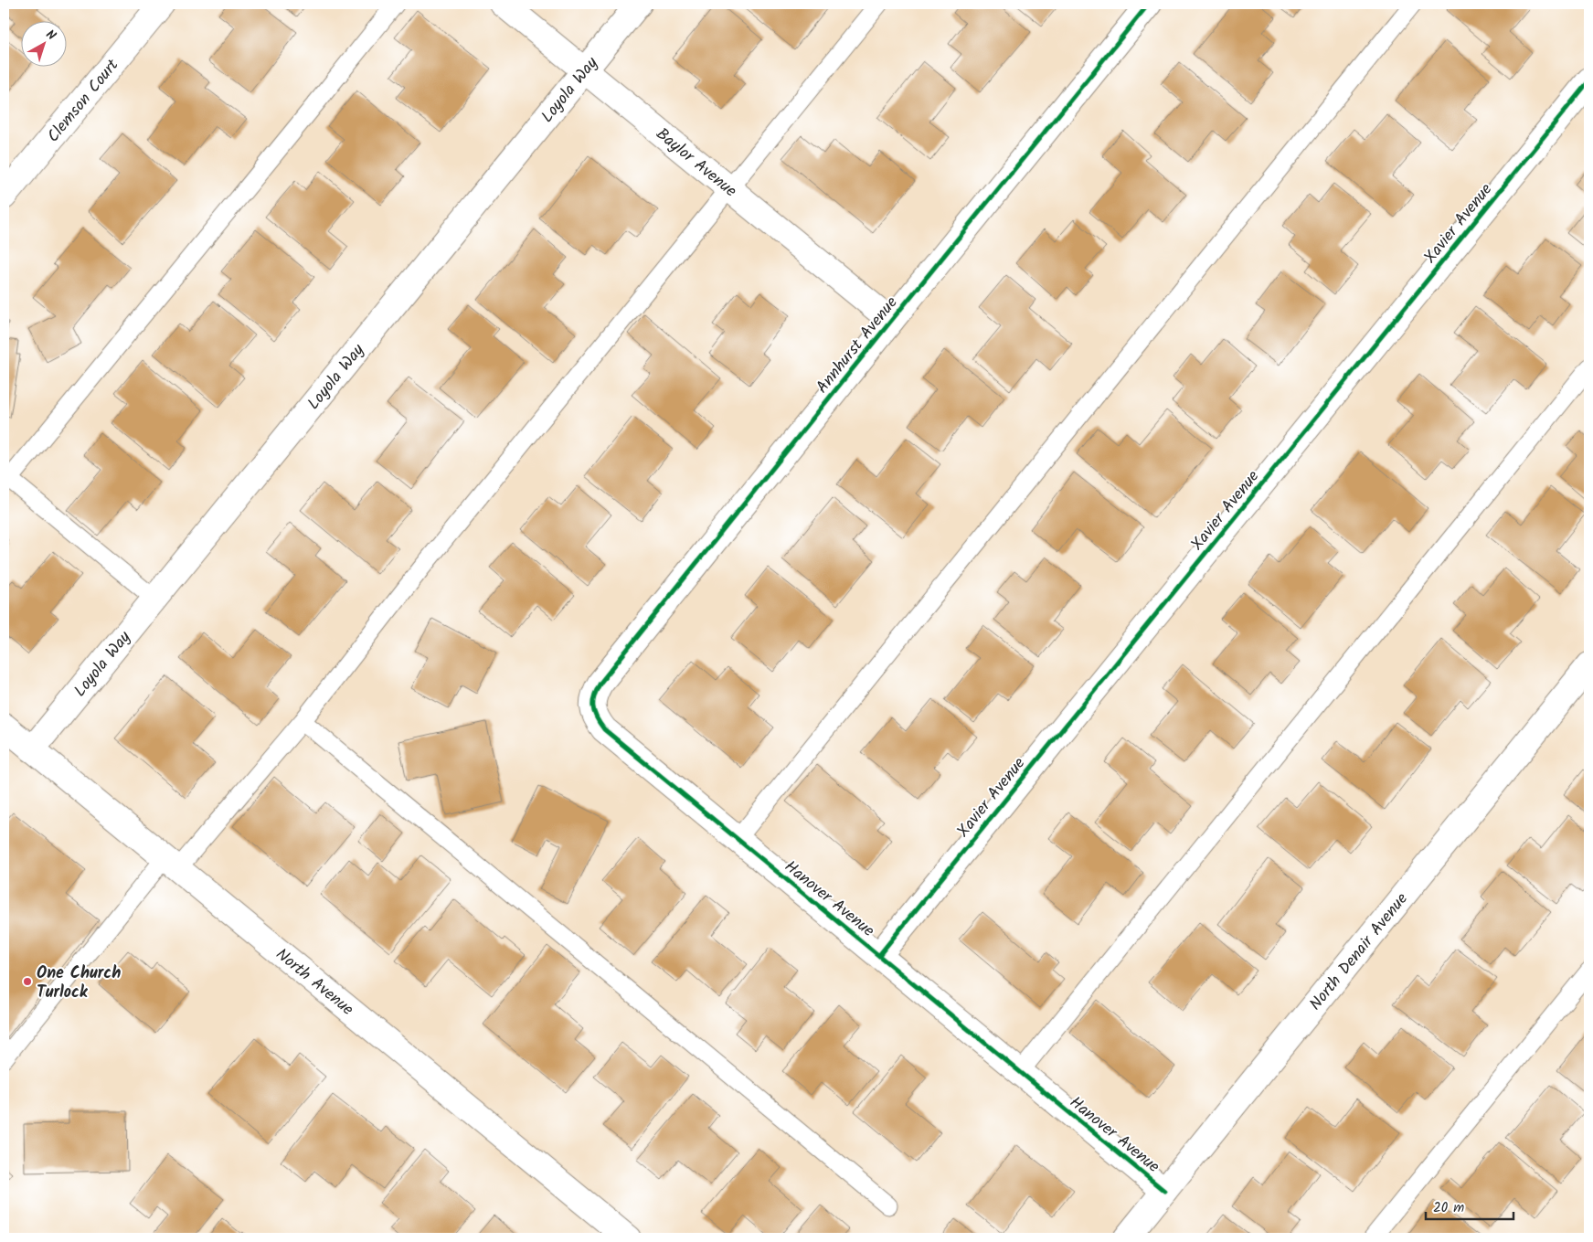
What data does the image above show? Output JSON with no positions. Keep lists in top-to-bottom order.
{
  "streets": {
    "street": [
      "Loyola Way",
      "Clemson Court",
      "Baylor Avenue",
      "Xavier Avenue",
      "Annhurst Avenue",
      "Hanover Avenue",
      "North Denair Avenue",
      "North Avenue"
    ]
  },
  "crossings": [
    ["Loyola Way", "Baylor Avenue"],
    ["Loyola Way", "North Avenue"],
    ["Baylor Avenue", "Annhurst Avenue"],
    ["Xavier Avenue", "Hanover Avenue"],
    ["Annhurst Avenue", "Hanover Avenue"],
    ["Hanover Avenue", "North Denair Avenue"]
  ],
  "places": ["One Church Turlock"],
  "scale_bar": "20 m",
  "north": "top right"
}
